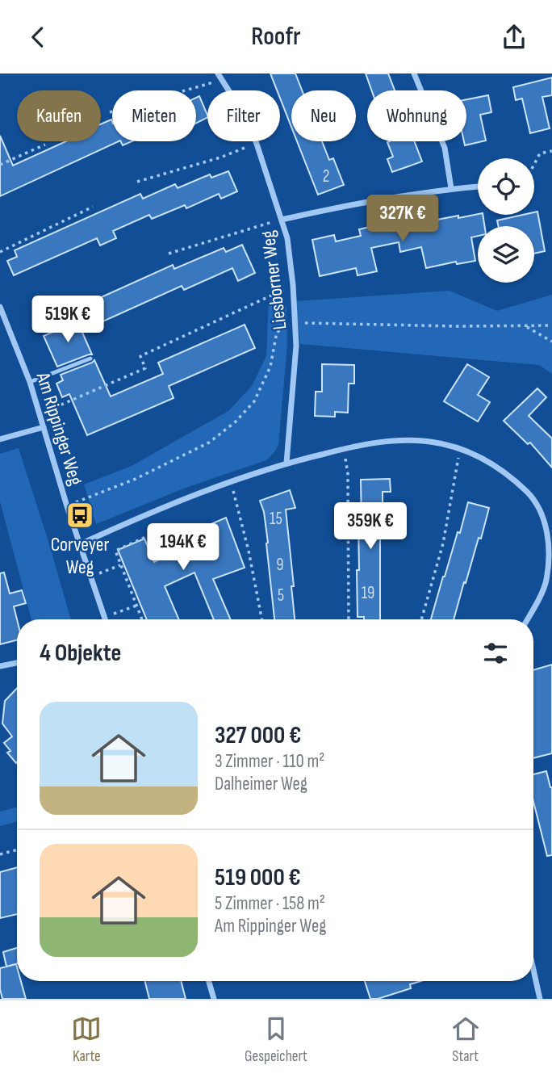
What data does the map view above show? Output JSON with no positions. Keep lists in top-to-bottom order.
{
  "streets": {
    "street": ["Liesborner Weg", "Am Rippinger Weg"]
  },
  "places": {
    "bus stop": ["Corveyer Weg"]
  },
  "house_numbers": [
    "2",
    "15",
    "9",
    "19",
    "5"
  ],
  "page": {
    "header": "Roofr",
    "chip": [
      "Kaufen",
      "Mieten",
      "Filter",
      "Neu",
      "Wohnung"
    ],
    "price": [
      "327K €",
      "519K €",
      "359K €",
      "194K €"
    ],
    "heading": "4 Objekte",
    "list": [
      {
        "name": "327 000 €",
        "note": "3 Zimmer · 110 m² · Dalheimer Weg"
      },
      {
        "name": "519 000 €",
        "note": "5 Zimmer · 158 m² · Am Rippinger Weg"
      }
    ],
    "tabs": ["Karte", "Gespeichert", "Start"]
  }
}
